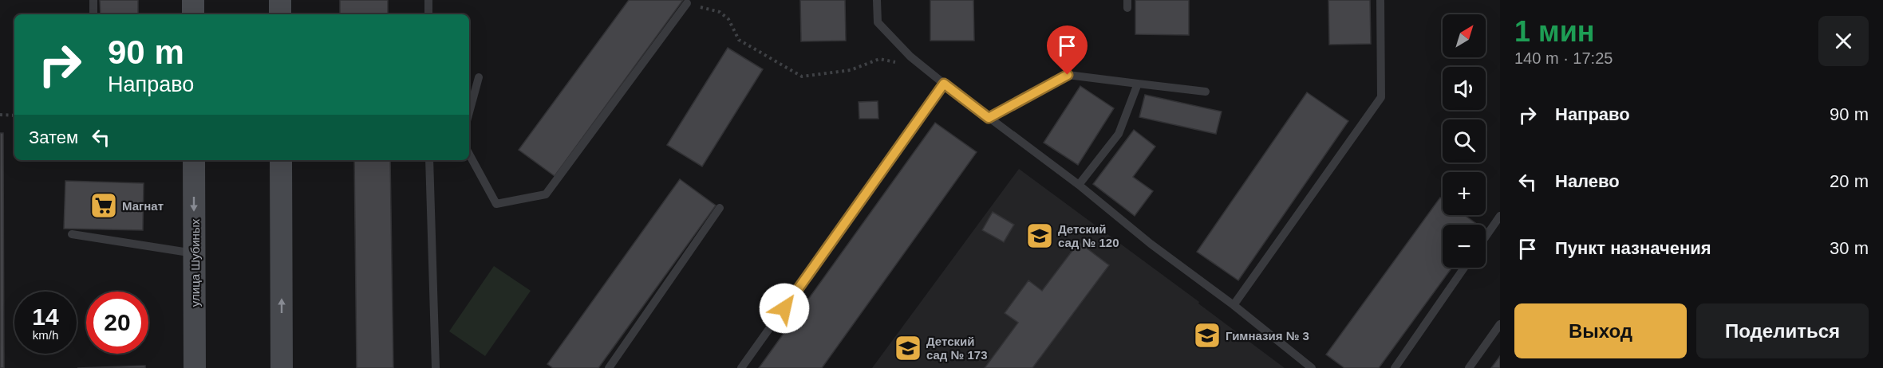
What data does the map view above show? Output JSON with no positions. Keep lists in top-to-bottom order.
{
  "streets": {
    "main road": ["улица Шубиных"]
  },
  "places": {
    "supermarket": ["Магнат"],
    "school or university": ["Детский сад № 120", "Гимназия № 3", "Детский сад № 173"]
  },
  "north": "top right",
  "page": {
    "heading": ["1 мин", "140 m · 17:25"],
    "map_buttons": ["+", "−"],
    "turn": ["90 m", "Направо"],
    "list": [
      {
        "name": "Направо",
        "value": "90 m"
      },
      {
        "name": "Налево",
        "value": "20 m"
      },
      {
        "name": "Пункт назначения",
        "value": "30 m"
      }
    ],
    "then": "Затем",
    "speed": "14 km/h",
    "limit": "20",
    "buttons": ["Выход", "Поделиться"]
  }
}
